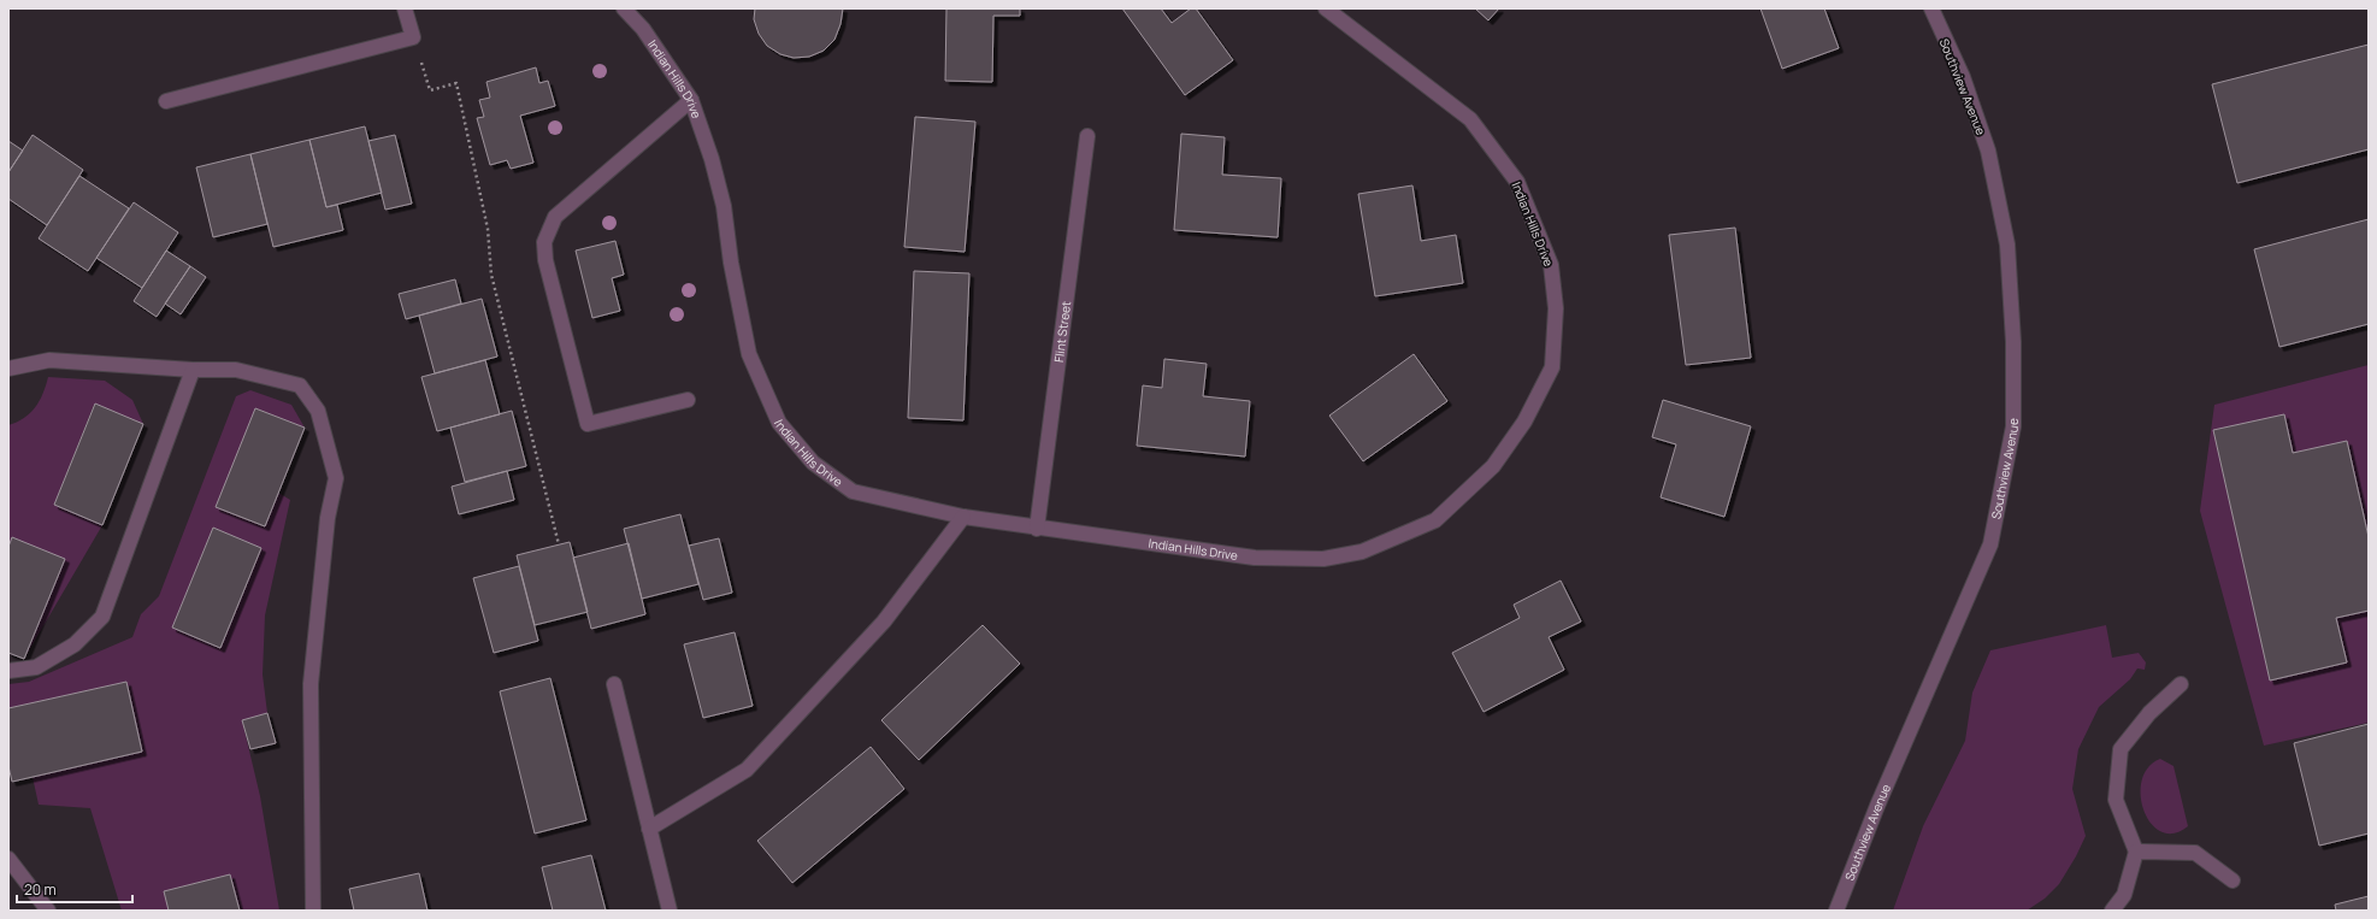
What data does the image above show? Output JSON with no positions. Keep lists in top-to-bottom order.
{
  "streets": {
    "street": ["Indian Hills Drive", "Southview Avenue", "Flint Street"]
  },
  "crossings": [
    ["Indian Hills Drive", "Flint Street"]
  ],
  "scale_bar": "20 m"
}
